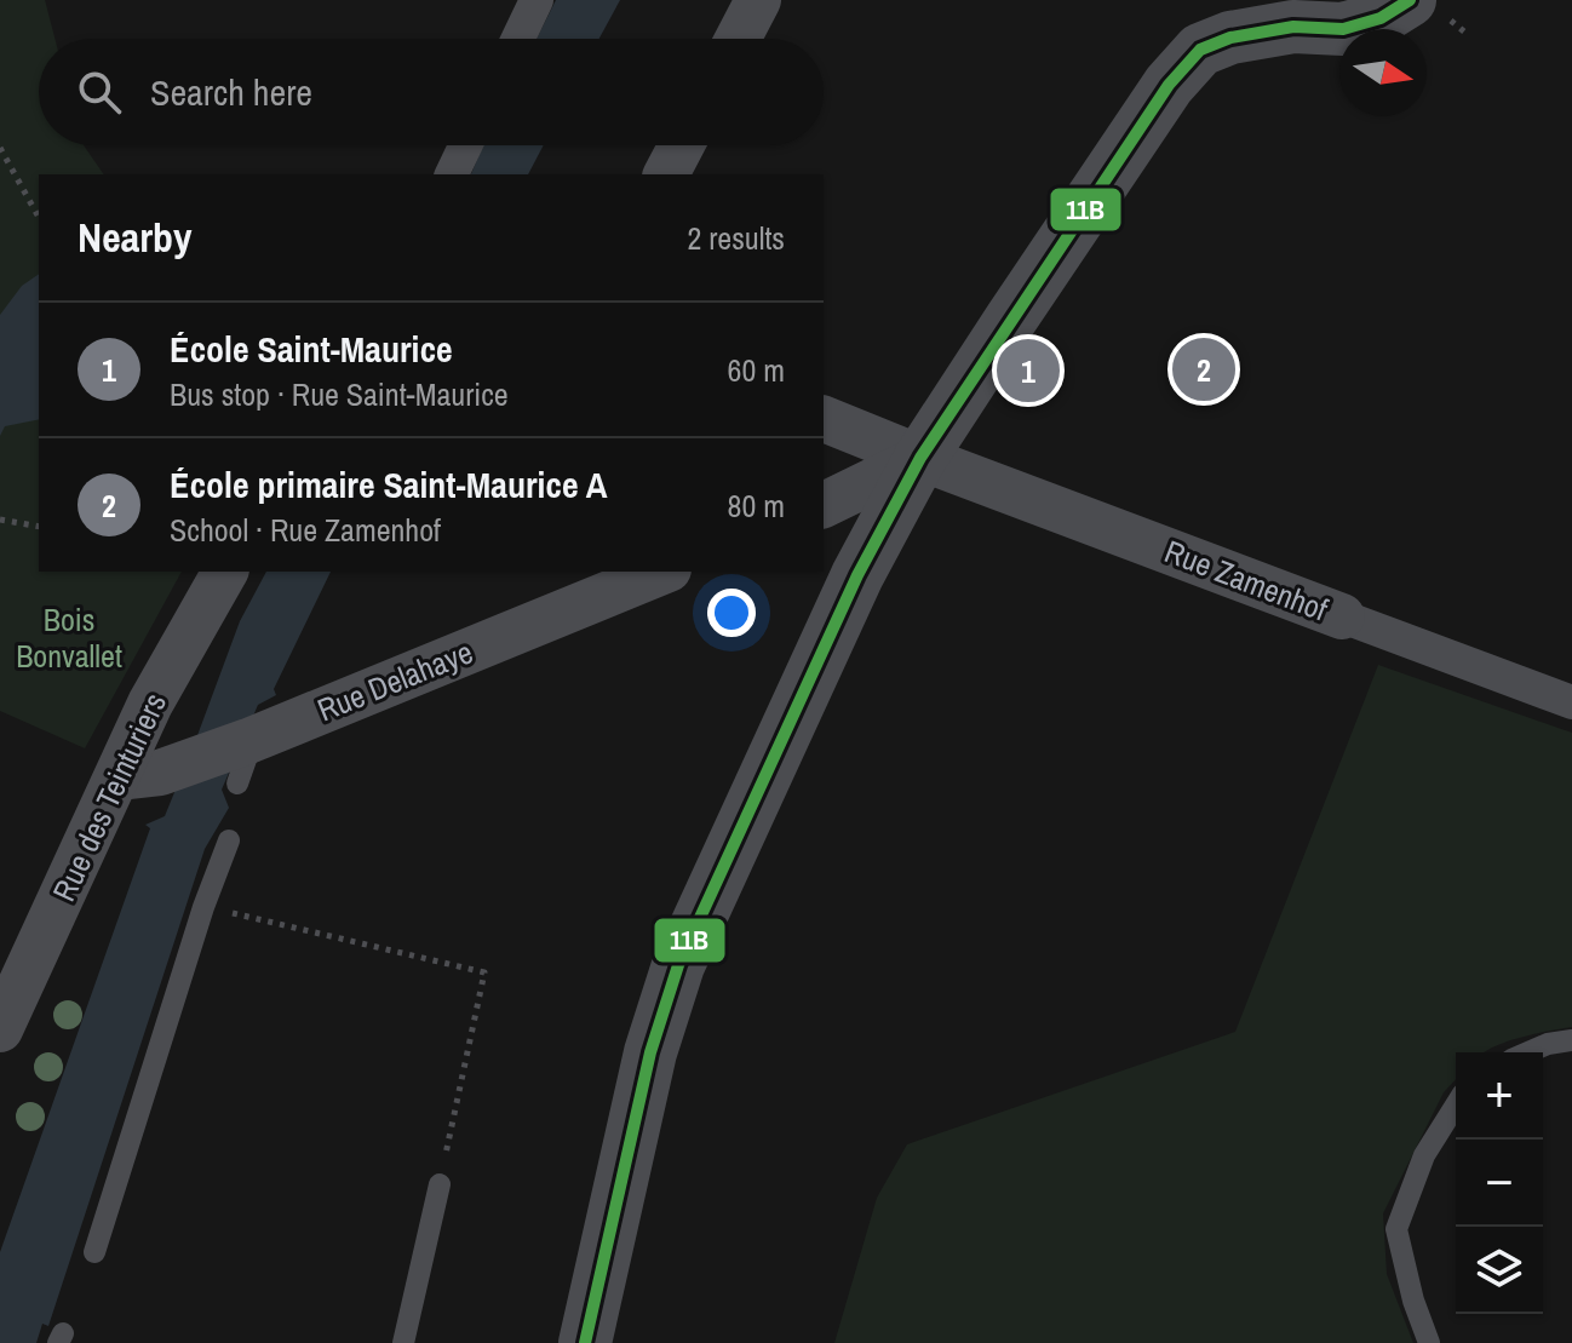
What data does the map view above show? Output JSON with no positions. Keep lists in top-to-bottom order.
{
  "streets": {
    "street": ["Rue Zamenhof", "Rue Delahaye", "Rue des Teinturiers"]
  },
  "crossings": [
    ["Rue Delahaye", "Rue des Teinturiers"]
  ],
  "parks": ["Bois Bonvallet"],
  "lines": ["transit line 11B"],
  "north": "right",
  "page": {
    "search": "Search here",
    "heading": ["Nearby", "2 results"],
    "list": [
      {
        "mark": "1",
        "name": "École Saint-Maurice",
        "note": "Bus stop · Rue Saint-Maurice",
        "value": "60 m"
      },
      {
        "mark": "2",
        "name": "École primaire Saint-Maurice A",
        "note": "School · Rue Zamenhof",
        "value": "80 m"
      }
    ],
    "pins": ["2", "1"],
    "map_buttons": ["+", "−"]
  }
}
